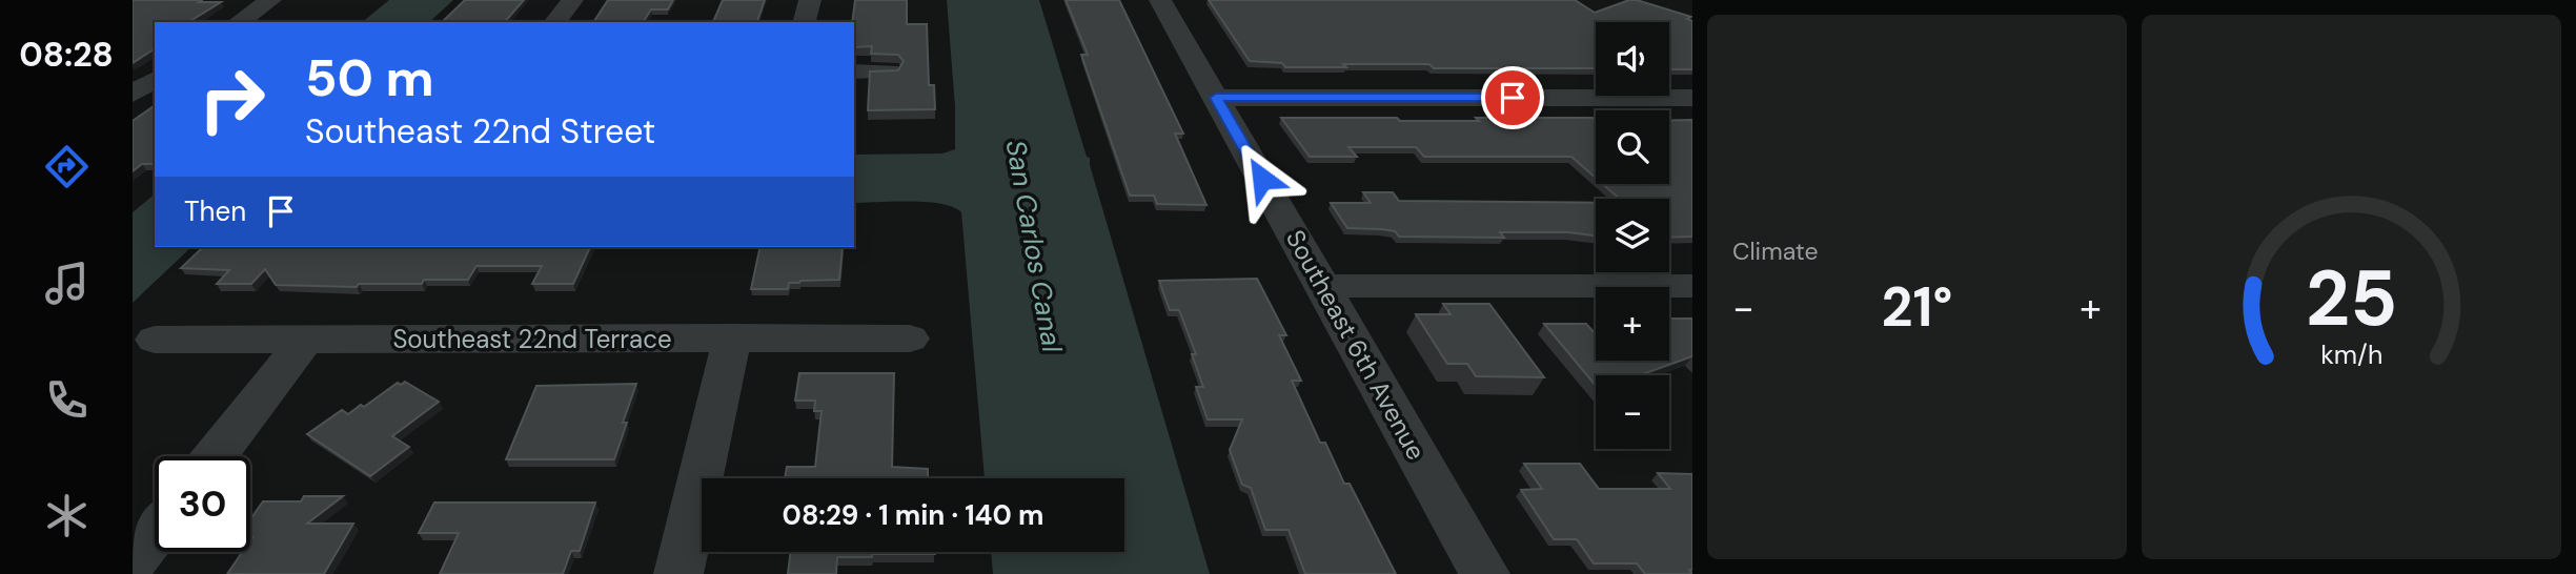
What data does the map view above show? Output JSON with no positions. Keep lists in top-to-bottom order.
{
  "streets": {
    "street": ["Southeast 22nd Terrace", "Southeast 6th Avenue"]
  },
  "water": ["San Carlos Canal"],
  "page": {
    "tabs": "08:28",
    "tile": "Climate",
    "map_buttons": ["+", "−"],
    "turn": ["50 m", "Southeast 22nd Street"],
    "then": "Then",
    "heat": ["−", "21°", "+"],
    "limit": "30",
    "trip": "08:29 · 1 min · 140 m",
    "gauge": ["25", "km/h"]
  }
}
